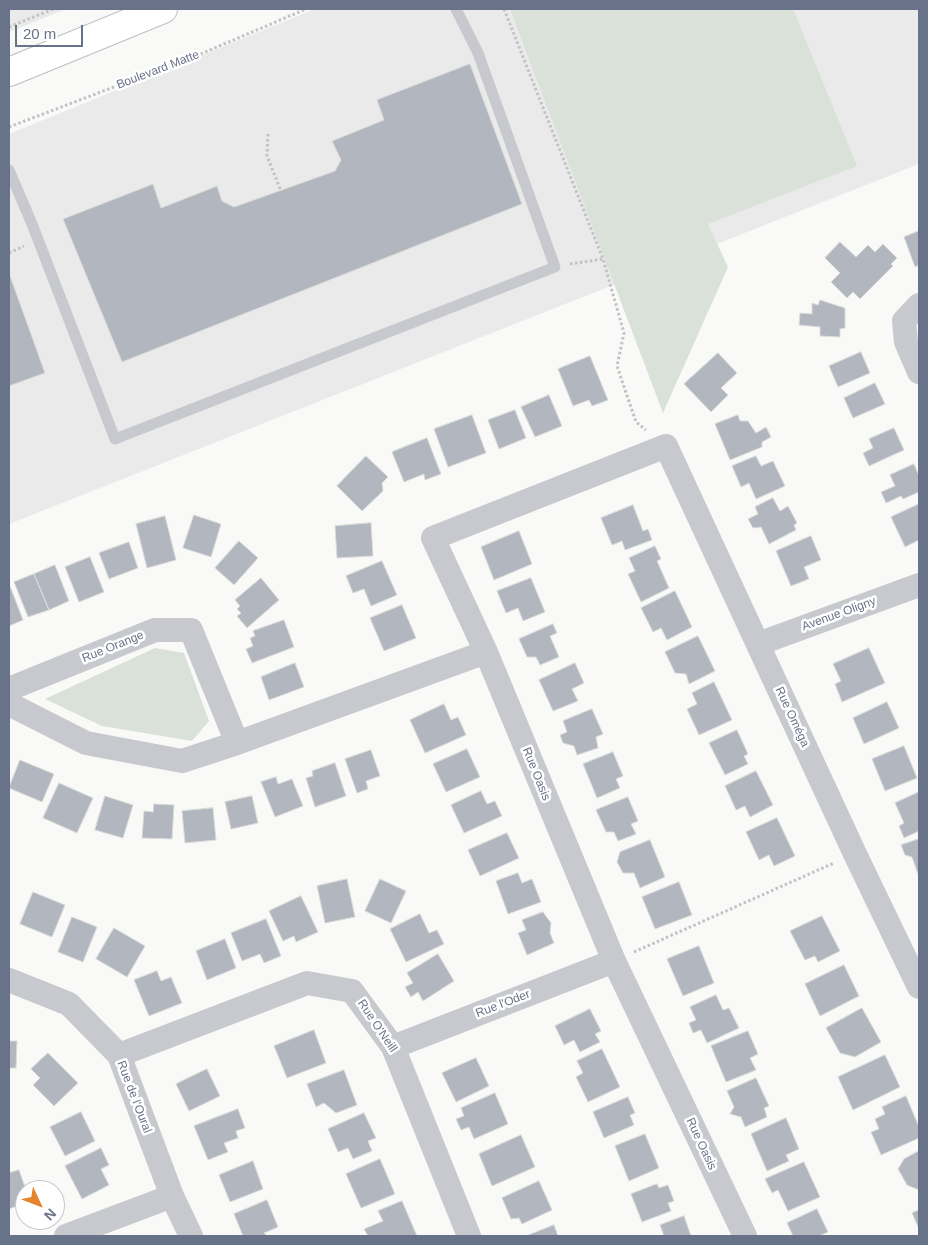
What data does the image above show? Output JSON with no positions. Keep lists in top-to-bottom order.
{
  "streets": {
    "street": [
      "Avenue Oligny",
      "Rue Orange",
      "Rue Oméga",
      "Rue Oasis",
      "Rue l'Oder",
      "Rue O'Neill",
      "Rue de l'Oural"
    ],
    "path": ["Boulevard Matte"]
  },
  "crossings": [
    ["Avenue Oligny", "Rue Oméga"],
    ["Rue Oméga", "Rue Oasis"],
    ["Rue Oasis", "Rue l'Oder"],
    ["Rue l'Oder", "Rue O'Neill"],
    ["Rue O'Neill", "Rue de l'Oural"]
  ],
  "scale_bar": "20 m",
  "north": "bottom right"
}
